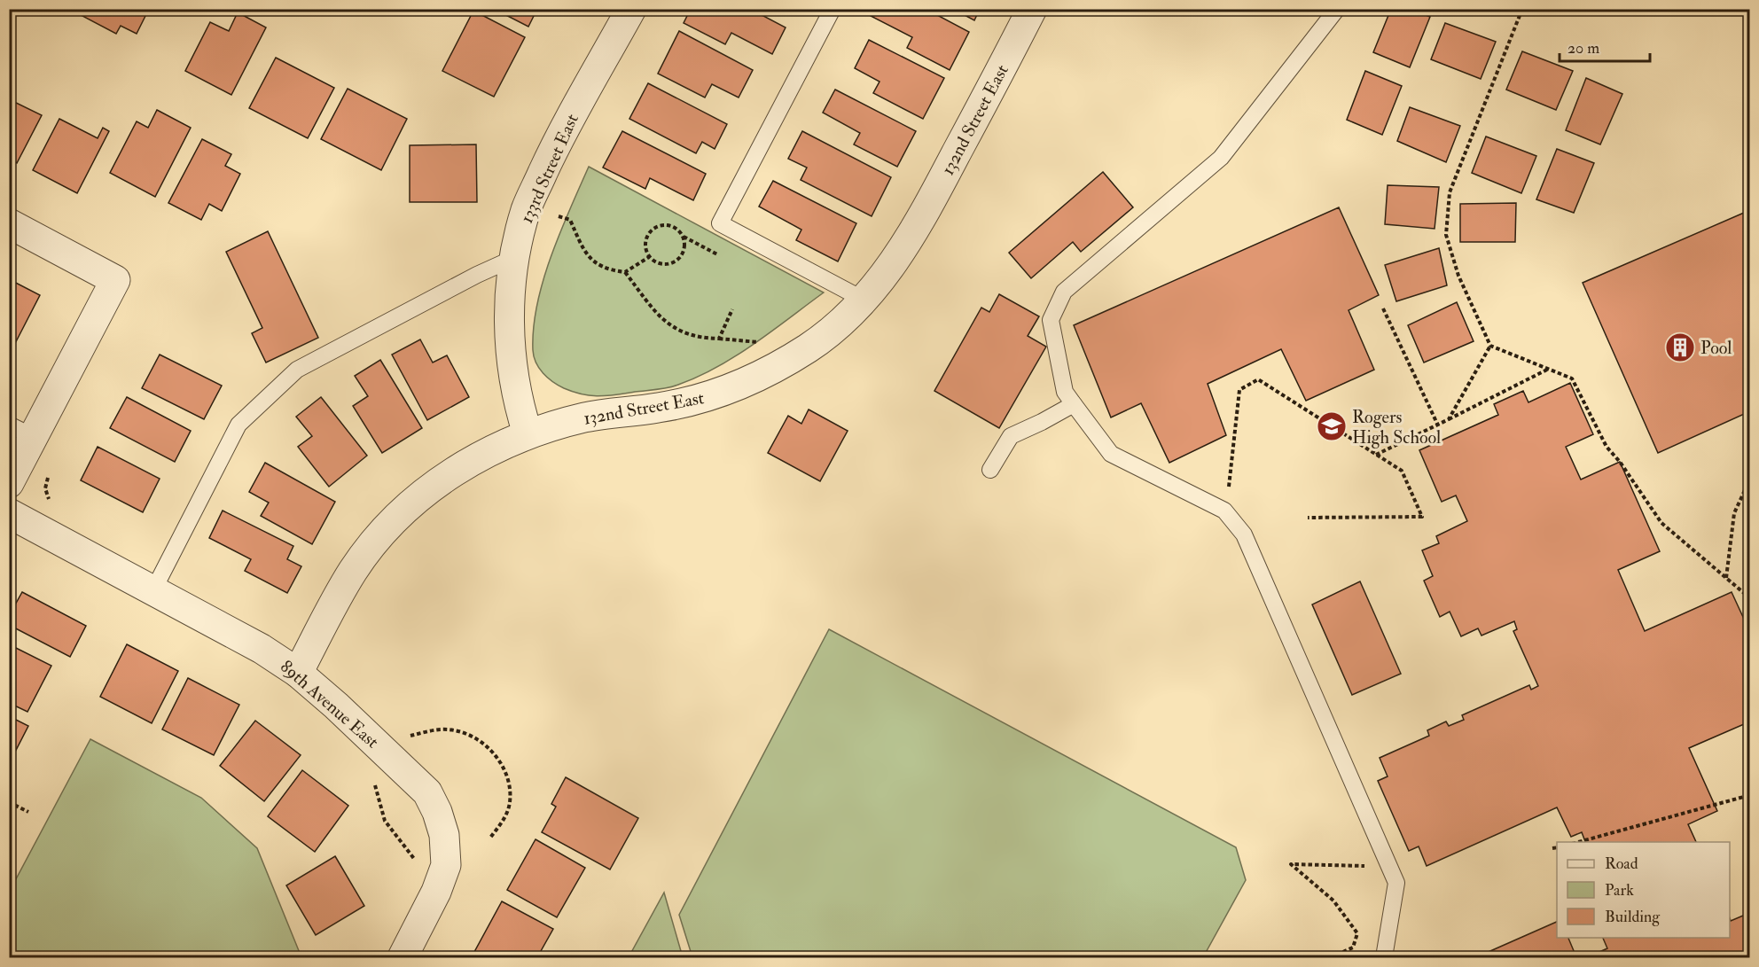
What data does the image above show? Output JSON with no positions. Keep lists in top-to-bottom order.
{
  "streets": {
    "street": ["132nd Street East", "133rd Street East", "89th Avenue East"]
  },
  "crossings": [
    ["132nd Street East", "133rd Street East"],
    ["132nd Street East", "89th Avenue East"]
  ],
  "places": {
    "building": ["Pool"],
    "school or university": ["Rogers High School"]
  },
  "legend": ["Road", "Park", "Building"],
  "scale_bar": "20 m"
}
